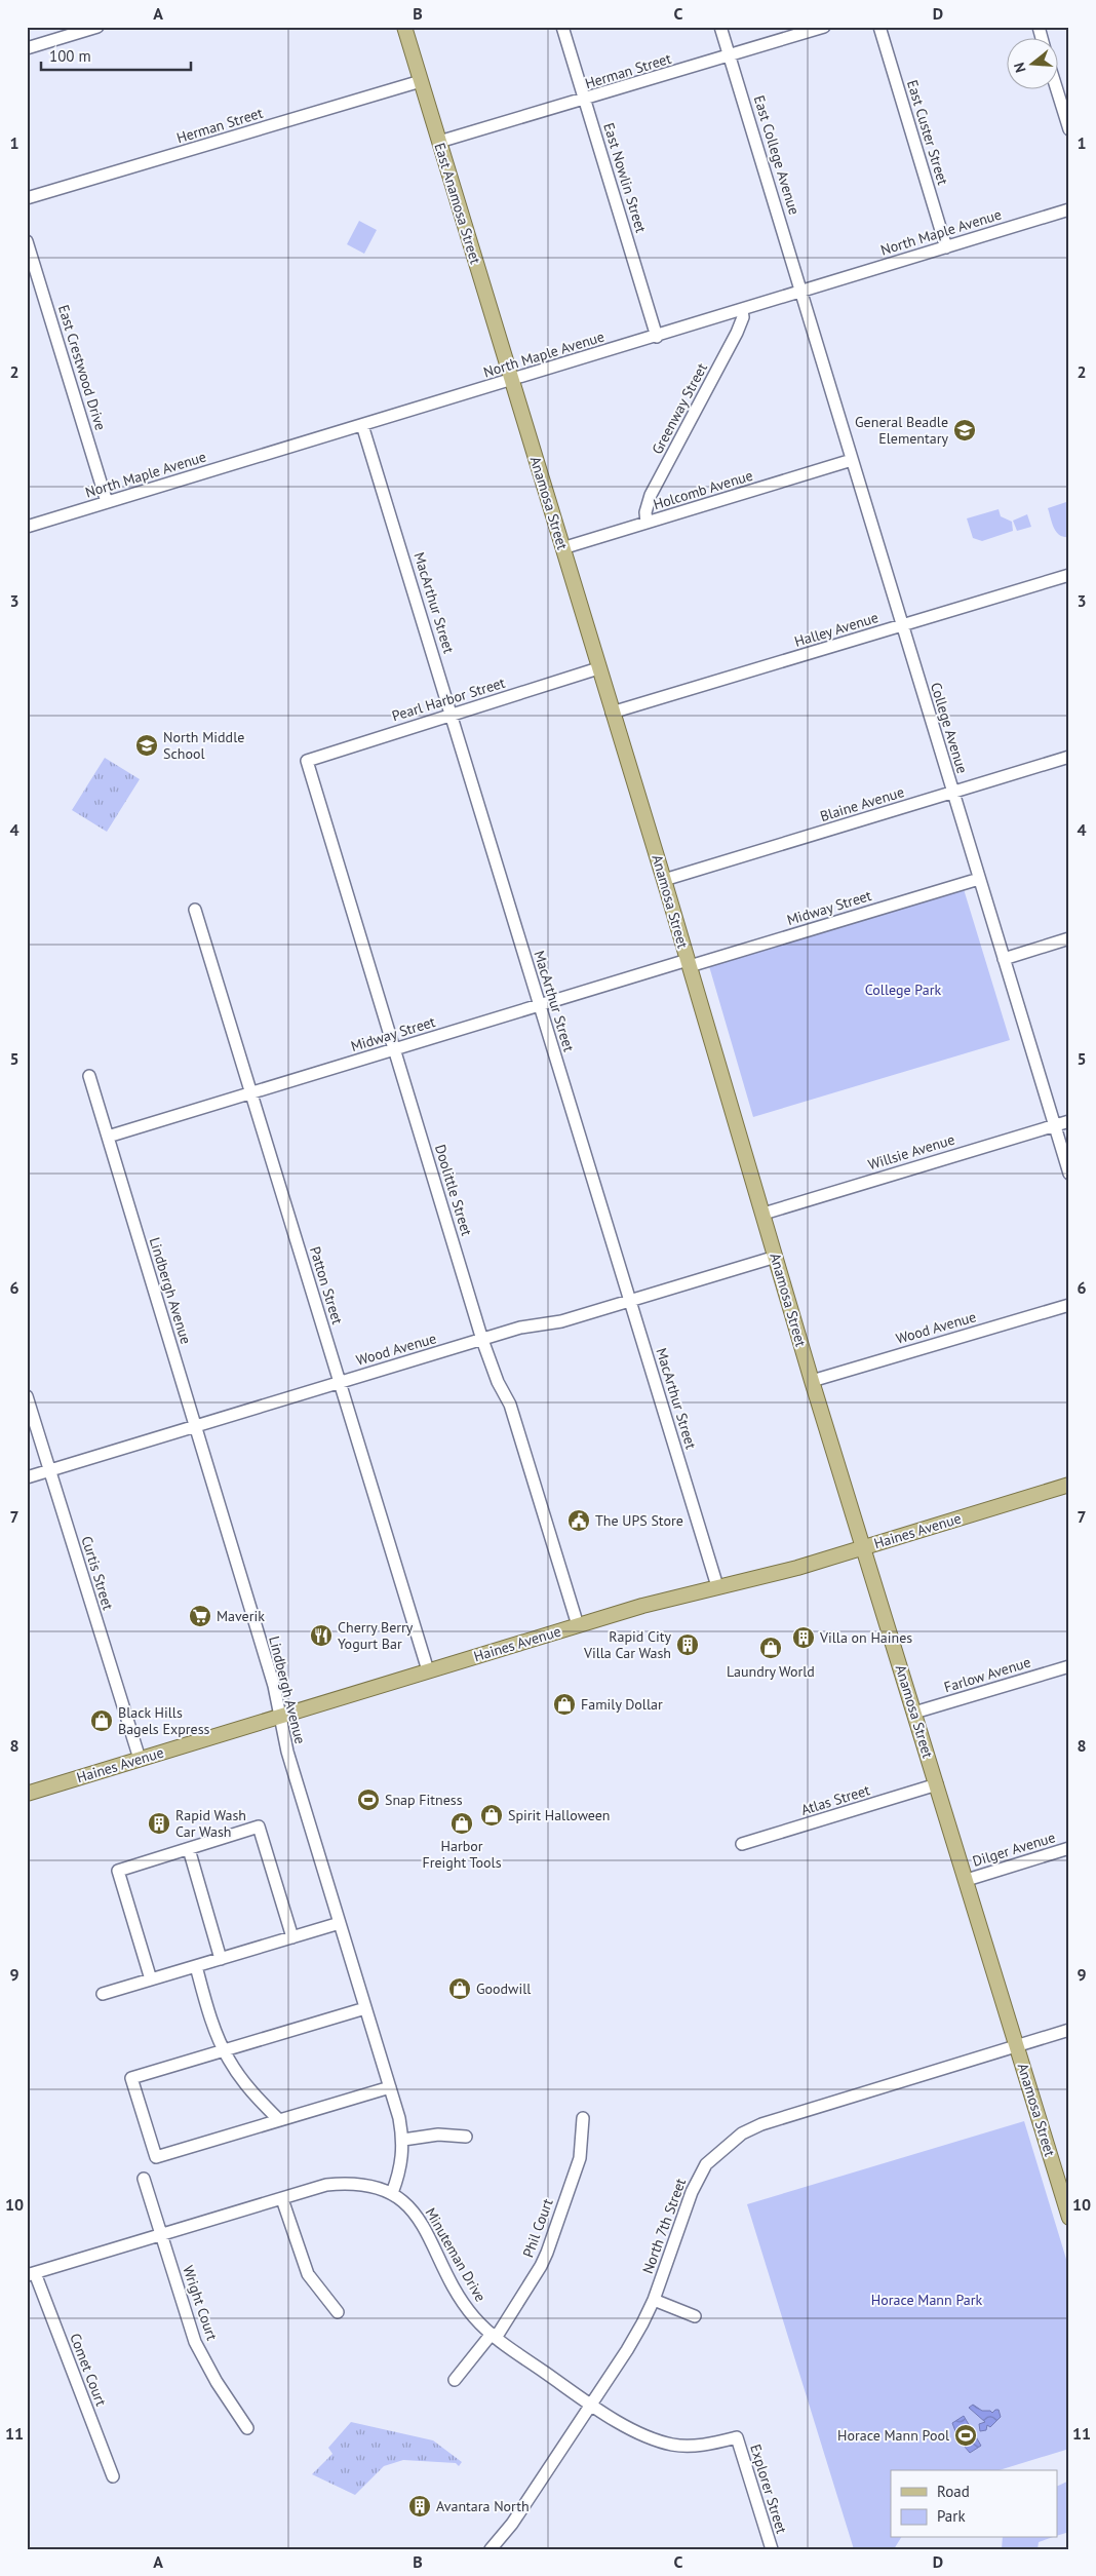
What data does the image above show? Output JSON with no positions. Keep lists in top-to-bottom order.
{
  "streets": {
    "main road": ["East Anamosa Street", "Anamosa Street", "Haines Avenue"],
    "street": [
      "Herman Street",
      "East Custer Street",
      "East College Avenue",
      "East Nowlin Street",
      "North Maple Avenue",
      "East Crestwood Drive",
      "Greenway Street",
      "Holcomb Avenue",
      "MacArthur Street",
      "Halley Avenue",
      "Pearl Harbor Street",
      "College Avenue",
      "Blaine Avenue",
      "Midway Street",
      "Willsie Avenue",
      "Doolittle Street",
      "Patton Street",
      "Lindbergh Avenue",
      "Wood Avenue",
      "Curtis Street",
      "Farlow Avenue",
      "Atlas Street",
      "Dilger Avenue",
      "North 7th Street",
      "Phil Court",
      "Minuteman Drive",
      "Wright Court",
      "Comet Court",
      "Explorer Street"
    ]
  },
  "crossings": [
    ["Herman Street", "East College Avenue"],
    ["Herman Street", "East Nowlin Street"],
    ["Herman Street", "East Anamosa Street"],
    ["East Custer Street", "North Maple Avenue"],
    ["East College Avenue", "North Maple Avenue"],
    ["East College Avenue", "College Avenue"],
    ["East Nowlin Street", "North Maple Avenue"],
    ["East Anamosa Street", "North Maple Avenue"],
    ["East Anamosa Street", "Anamosa Street"],
    ["North Maple Avenue", "East Crestwood Drive"],
    ["North Maple Avenue", "Greenway Street"],
    ["North Maple Avenue", "Anamosa Street"],
    ["North Maple Avenue", "MacArthur Street"],
    ["North Maple Avenue", "College Avenue"],
    ["Greenway Street", "Holcomb Avenue"],
    ["Holcomb Avenue", "Anamosa Street"],
    ["Holcomb Avenue", "College Avenue"],
    ["Anamosa Street", "Halley Avenue"],
    ["Anamosa Street", "Pearl Harbor Street"],
    ["Anamosa Street", "Blaine Avenue"],
    ["Anamosa Street", "Midway Street"],
    ["Anamosa Street", "Willsie Avenue"],
    ["Anamosa Street", "Wood Avenue"],
    ["Anamosa Street", "Haines Avenue"],
    ["Anamosa Street", "Farlow Avenue"],
    ["Anamosa Street", "Atlas Street"],
    ["Anamosa Street", "Dilger Avenue"],
    ["Anamosa Street", "North 7th Street"],
    ["MacArthur Street", "Pearl Harbor Street"],
    ["MacArthur Street", "Midway Street"],
    ["MacArthur Street", "Wood Avenue"],
    ["MacArthur Street", "Haines Avenue"],
    ["Halley Avenue", "College Avenue"],
    ["Pearl Harbor Street", "Doolittle Street"],
    ["College Avenue", "Blaine Avenue"],
    ["College Avenue", "Midway Street"],
    ["College Avenue", "Willsie Avenue"],
    ["Midway Street", "Doolittle Street"],
    ["Midway Street", "Patton Street"],
    ["Midway Street", "Lindbergh Avenue"],
    ["Doolittle Street", "Wood Avenue"],
    ["Doolittle Street", "Haines Avenue"],
    ["Patton Street", "Wood Avenue"],
    ["Patton Street", "Haines Avenue"],
    ["Lindbergh Avenue", "Wood Avenue"],
    ["Lindbergh Avenue", "Haines Avenue"],
    ["Lindbergh Avenue", "Minuteman Drive"],
    ["Wood Avenue", "Curtis Street"],
    ["Haines Avenue", "Curtis Street"],
    ["North 7th Street", "Minuteman Drive"],
    ["Phil Court", "Minuteman Drive"],
    ["Minuteman Drive", "Wright Court"],
    ["Minuteman Drive", "Comet Court"],
    ["Minuteman Drive", "Explorer Street"]
  ],
  "parks": ["College Park", "Horace Mann Park"],
  "places": {
    "school or university": ["General Beadle Elementary", "North Middle School"],
    "public building": ["The UPS Store"],
    "supermarket": ["Maverik"],
    "restaurant": ["Cherry Berry Yogurt Bar"],
    "building": [
      "Villa on Haines",
      "Rapid City Villa Car Wash",
      "Rapid Wash Car Wash",
      "Avantara North"
    ],
    "shop": [
      "Laundry World",
      "Family Dollar",
      "Black Hills Bagels Express",
      "Spirit Halloween",
      "Harbor Freight Tools",
      "Goodwill"
    ],
    "sports": ["Snap Fitness", "Horace Mann Pool"]
  },
  "legend": ["Road", "Park"],
  "scale_bar": "100 m",
  "north": "left",
  "grid": {
    "columns": [
      "A",
      "B",
      "C",
      "D"
    ],
    "rows": [
      "1",
      "2",
      "3",
      "4",
      "5",
      "6",
      "7",
      "8",
      "9",
      "10",
      "11"
    ]
  }
}
